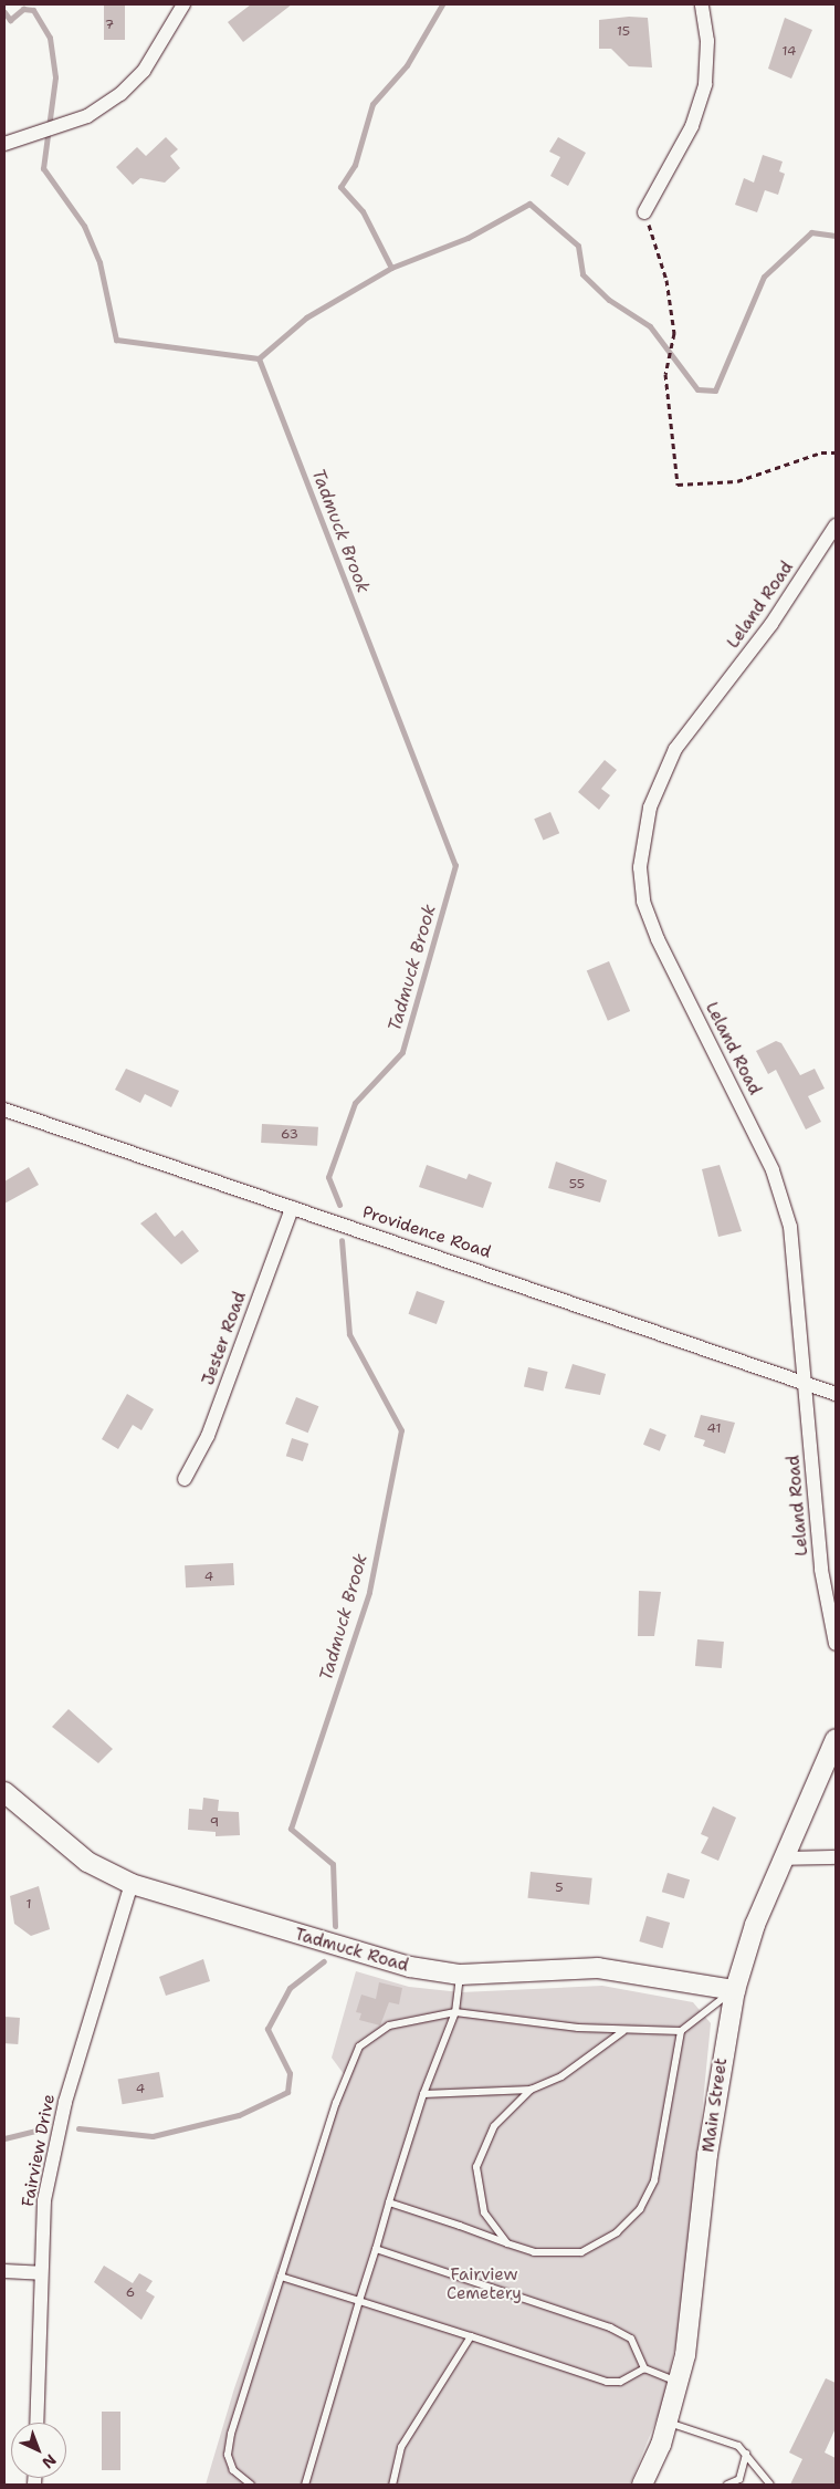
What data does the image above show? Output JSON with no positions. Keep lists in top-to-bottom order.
{
  "streets": {
    "main road": ["Tadmuck Road", "Main Street"],
    "street": [
      "Leland Road",
      "Providence Road",
      "Jester Road",
      "Fairview Drive"
    ]
  },
  "crossings": [
    ["Leland Road", "Providence Road"],
    ["Providence Road", "Jester Road"],
    ["Tadmuck Road", "Main Street"],
    ["Tadmuck Road", "Fairview Drive"]
  ],
  "water": ["Tadmuck Brook"],
  "parks": ["Fairview Cemetery"],
  "house_numbers": [
    "7",
    "15",
    "14",
    "63",
    "55",
    "41",
    "4",
    "9",
    "5",
    "1",
    "4",
    "6"
  ],
  "north": "bottom right"
}
